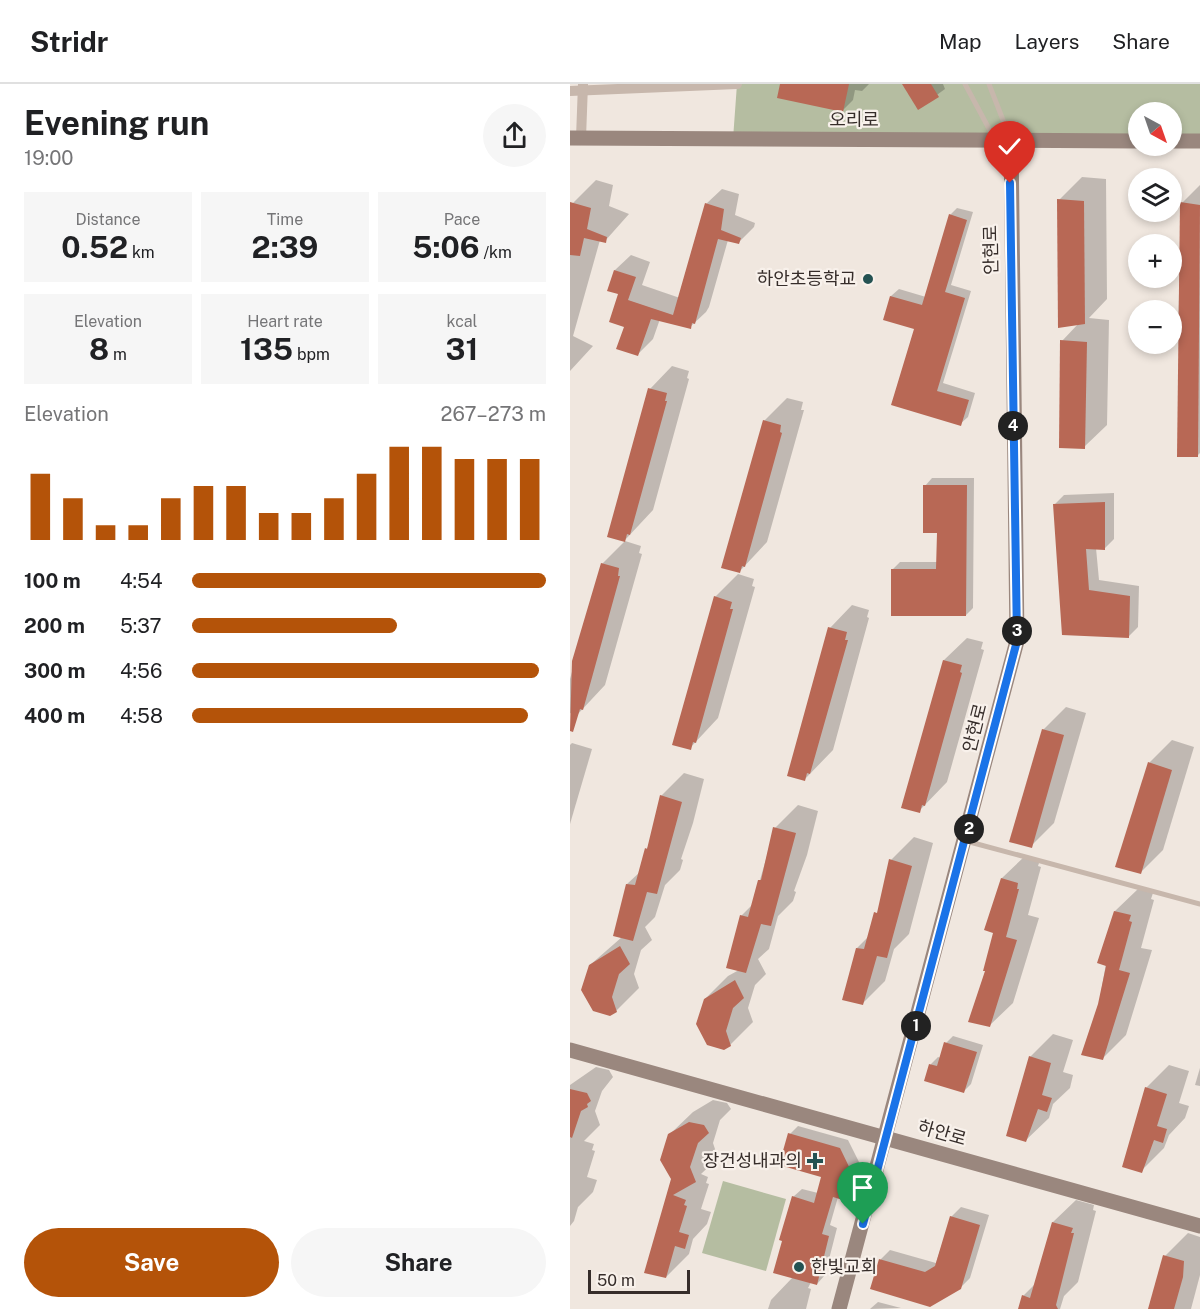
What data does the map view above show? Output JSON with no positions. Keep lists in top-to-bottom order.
{
  "streets": {
    "street": ["오리로", "안현로", "하안로"]
  },
  "crossings": [
    ["오리로", "안현로"],
    ["안현로", "하안로"]
  ],
  "places": {
    "other": ["하안초등학교", "한빛교회"],
    "health": ["장건성내과의"]
  },
  "scale_bar": "50 m",
  "north": "bottom right",
  "page": {
    "header": "Stridr",
    "nav": ["Map", "Layers", "Share"],
    "heading": ["Evening run", "19:00"],
    "map_buttons": ["+", "−"],
    "stats": [
      ["Distance", "0.52 km"],
      ["Time", "2:39"],
      ["Pace", "5:06 /km"],
      ["Elevation", "8 m"],
      ["Heart rate", "135 bpm"],
      ["kcal", "31"]
    ],
    "chart": ["Elevation", "267–273 m"],
    "pins": [
      "4",
      "3",
      "2",
      "1"
    ],
    "list": [
      {
        "name": "100 m",
        "note": "4:54"
      },
      {
        "name": "200 m",
        "note": "5:37"
      },
      {
        "name": "300 m",
        "note": "4:56"
      },
      {
        "name": "400 m",
        "note": "4:58"
      }
    ],
    "buttons": ["Save", "Share"],
    "scale": "50 m"
  }
}
